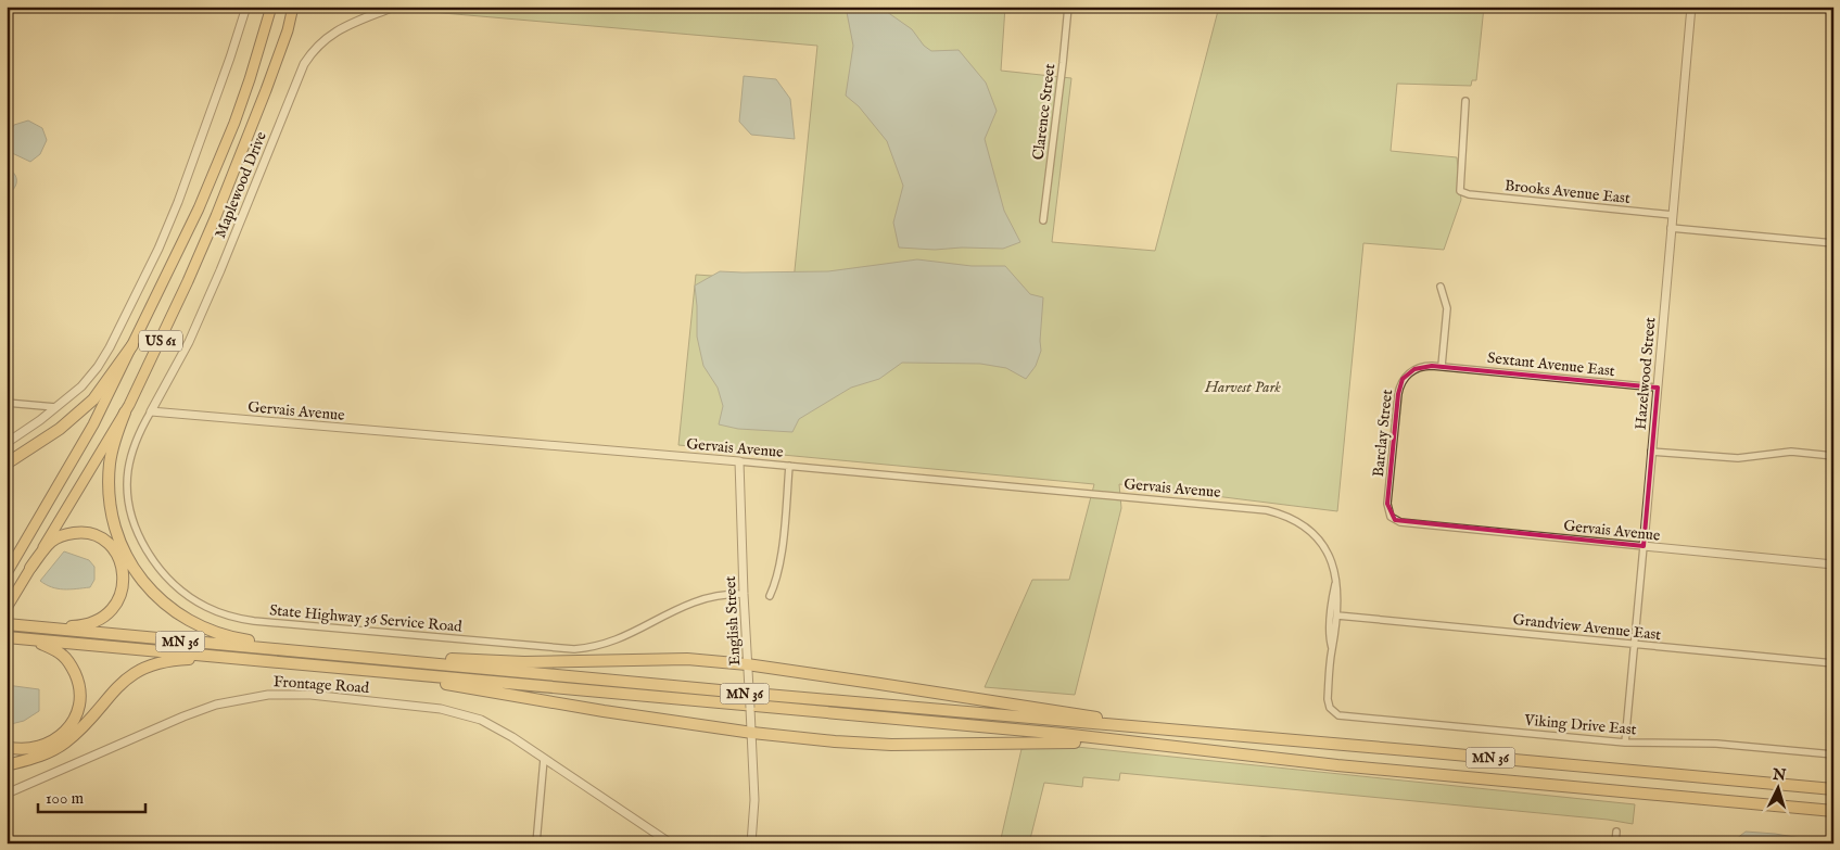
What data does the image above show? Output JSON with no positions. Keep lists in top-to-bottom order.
{
  "streets": {
    "highway": ["MN 36"],
    "main road": ["US 61"],
    "street": [
      "Clarence Street",
      "Maplewood Drive",
      "Brooks Avenue East",
      "Sextant Avenue East",
      "Hazelwood Street",
      "Gervais Avenue",
      "Barclay Street",
      "State Highway 36 Service Road",
      "English Street",
      "Grandview Avenue East",
      "Frontage Road",
      "Viking Drive East"
    ]
  },
  "crossings": [
    ["Maplewood Drive", "Gervais Avenue"],
    ["Maplewood Drive", "State Highway 36 Service Road"],
    ["Brooks Avenue East", "Hazelwood Street"],
    ["Sextant Avenue East", "Hazelwood Street"],
    ["Sextant Avenue East", "Barclay Street"],
    ["Hazelwood Street", "Gervais Avenue"],
    ["Hazelwood Street", "Grandview Avenue East"],
    ["Hazelwood Street", "Viking Drive East"],
    ["Gervais Avenue", "Barclay Street"],
    ["Gervais Avenue", "State Highway 36 Service Road"],
    ["Gervais Avenue", "English Street"],
    ["State Highway 36 Service Road", "English Street"]
  ],
  "parks": ["Harvest Park"],
  "scale_bar": "100 m",
  "north": "top"
}
